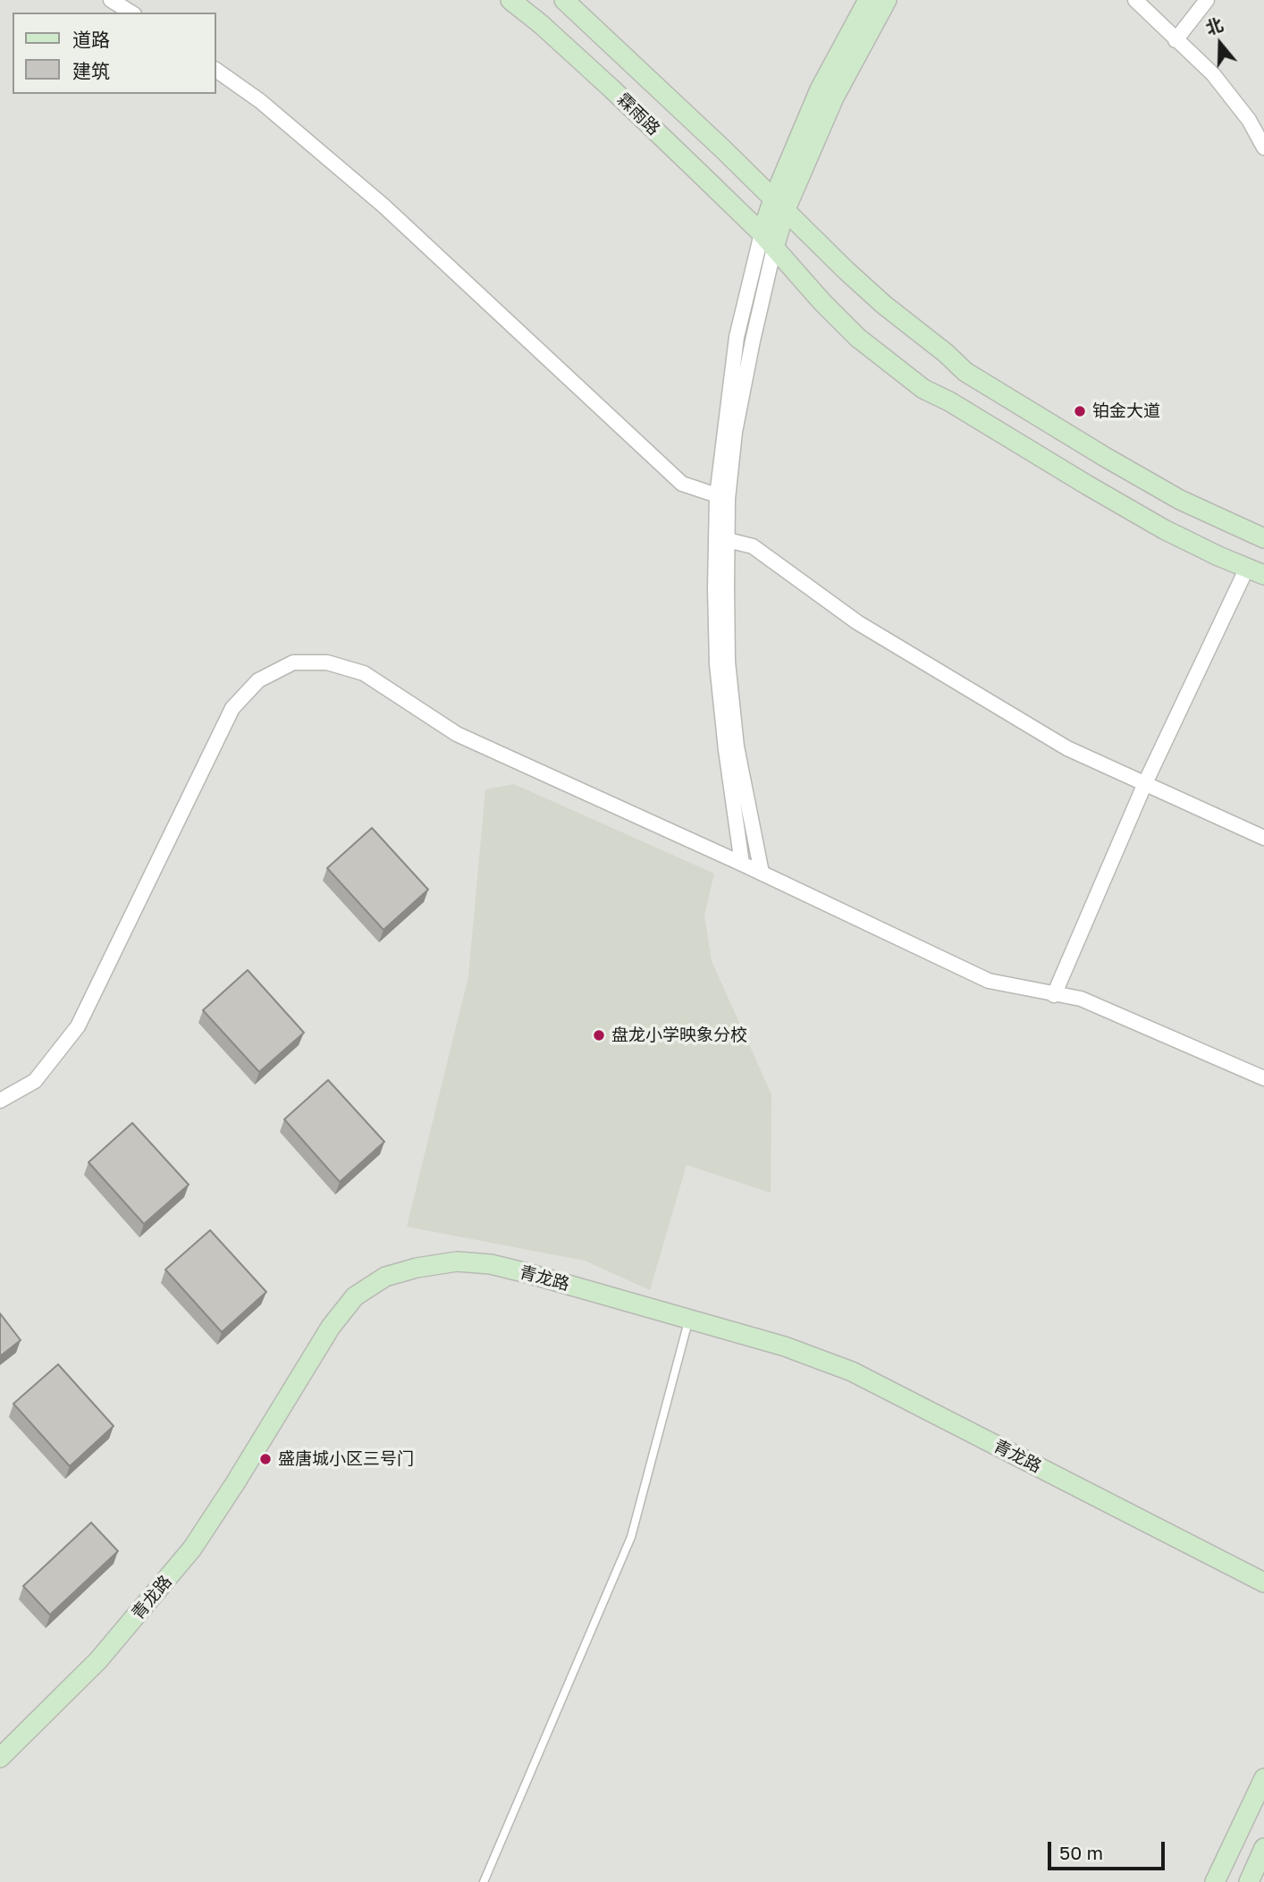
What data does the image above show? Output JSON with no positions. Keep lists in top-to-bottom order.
{
  "streets": {
    "street": ["霖雨路", "青龙路"]
  },
  "places": ["铂金大道", "盘龙小学映象分校", "盛唐城小区三号门"],
  "legend": ["道路", "建筑"],
  "scale_bar": "50 m",
  "north": "top"
}
